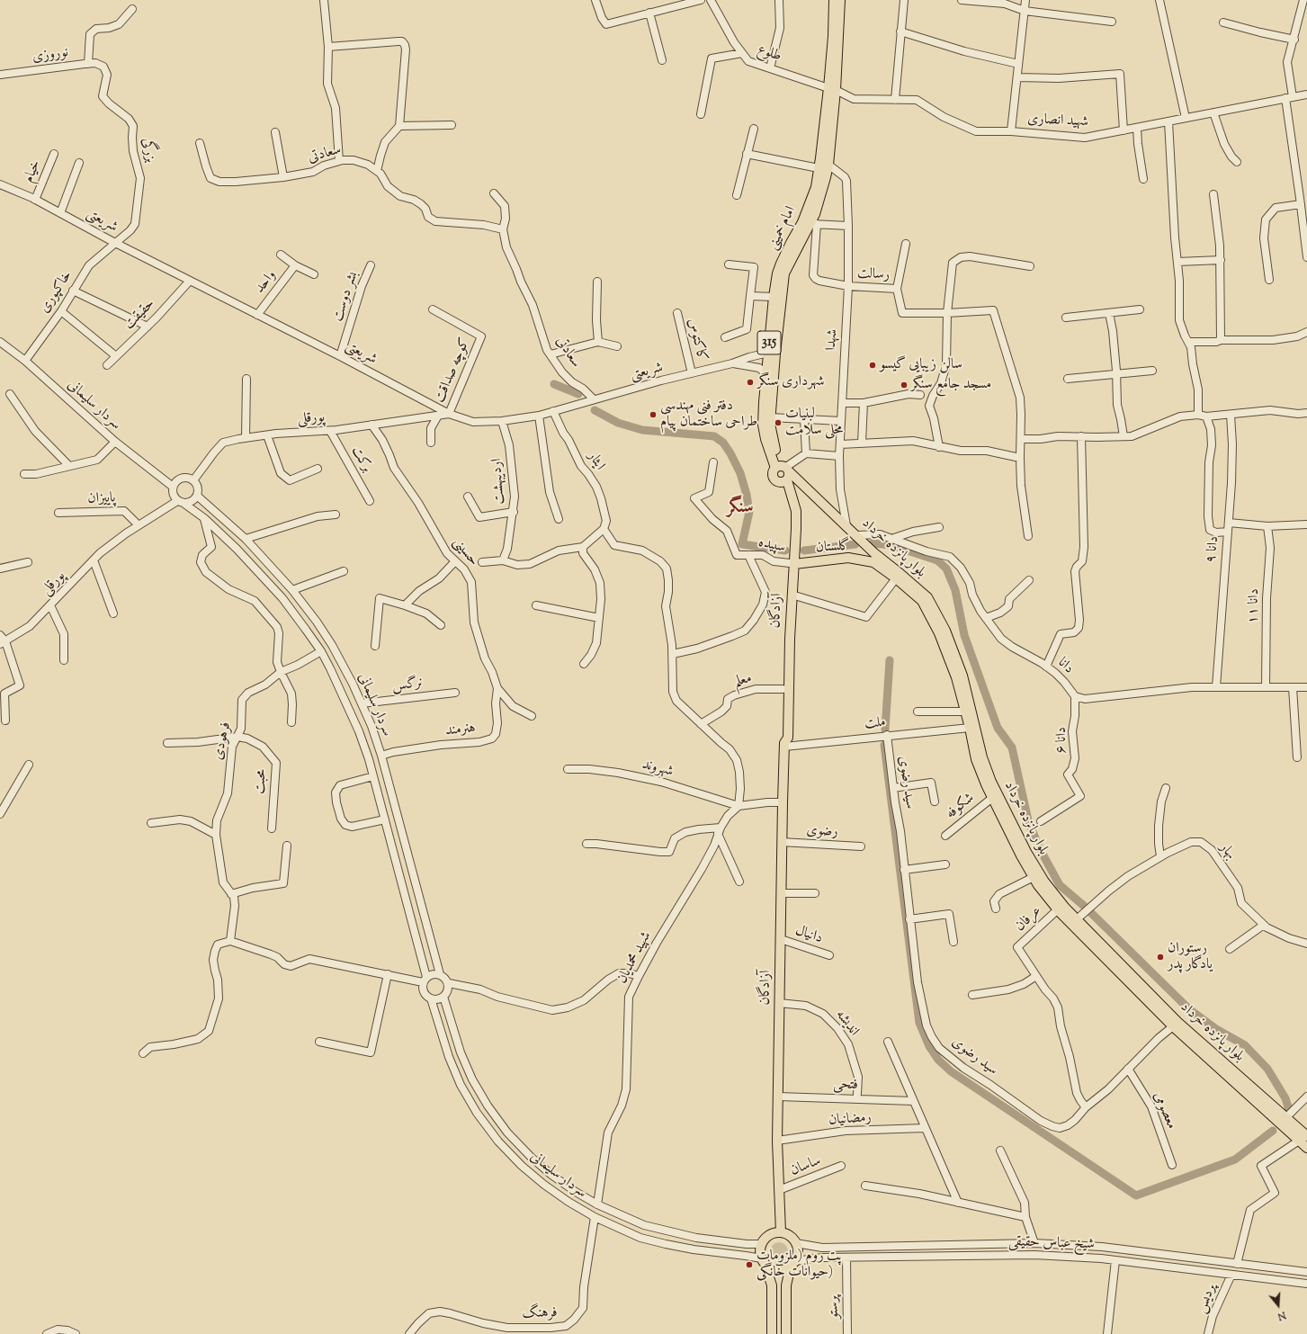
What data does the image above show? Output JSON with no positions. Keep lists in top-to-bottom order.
{
  "streets": {
    "main road": [
      "امام خمینی",
      "315",
      "گلستان",
      "بلوار پانزده خرداد",
      "آزادگان"
    ],
    "street": [
      "طلوع",
      "نوروزی",
      "شهید انصاری",
      "بزرگی",
      "سعادتی",
      "خیام",
      "شریعتی",
      "رسالت",
      "واحد",
      "خاکپوری",
      "بشر دوست",
      "حقیقت",
      "کاکتوس",
      "شهدا",
      "کوچه صداقت",
      "سردار سلیمانی",
      "پورقلی",
      "برکت",
      "ایثار",
      "اردیبهشت",
      "پاییزان",
      "سپیده",
      "دانا ۹",
      "حسینی",
      "دانا ۱۱",
      "دانا",
      "معلم",
      "نرگس",
      "ملت",
      "هنرمند",
      "دانا ۶",
      "فرهودی",
      "شهروند",
      "محبت",
      "سید رضوی",
      "شکوفه",
      "رضوی",
      "بهار",
      "عرفان",
      "دانیال",
      "شهید محمدیان",
      "اندیشه",
      "فتحی",
      "معصومی",
      "رمضانیان",
      "ساسان",
      "شیخ عباس حقیقی",
      "پردیس",
      "پرستو",
      "فرهنگ"
    ]
  },
  "crossings": [
    ["طلوع", "شهید انصاری"],
    ["طلوع", "امام خمینی"],
    ["نوروزی", "بزرگی"],
    ["شهید انصاری", "امام خمینی"],
    ["بزرگی", "شریعتی"],
    ["بزرگی", "خاکپوری"],
    ["سعادتی", "شریعتی"],
    ["خیام", "شریعتی"],
    ["شریعتی", "امام خمینی"],
    ["شریعتی", "واحد"],
    ["شریعتی", "خاکپوری"],
    ["شریعتی", "بشر دوست"],
    ["شریعتی", "حقیقت"],
    ["شریعتی", "کاکتوس"],
    ["شریعتی", "کوچه صداقت"],
    ["شریعتی", "پورقلی"],
    ["شریعتی", "ایثار"],
    ["شریعتی", "اردیبهشت"],
    ["امام خمینی", "رسالت"],
    ["امام خمینی", "شهدا"],
    ["امام خمینی", "بلوار پانزده خرداد"],
    ["امام خمینی", "آزادگان"],
    ["رسالت", "شهدا"],
    ["خاکپوری", "سردار سلیمانی"],
    ["شهدا", "بلوار پانزده خرداد"],
    ["کوچه صداقت", "پورقلی"],
    ["سردار سلیمانی", "پورقلی"],
    ["سردار سلیمانی", "آزادگان"],
    ["سردار سلیمانی", "نرگس"],
    ["سردار سلیمانی", "هنرمند"],
    ["سردار سلیمانی", "فرهودی"],
    ["سردار سلیمانی", "شهید محمدیان"],
    ["سردار سلیمانی", "شیخ عباس حقیقی"],
    ["سردار سلیمانی", "فرهنگ"],
    ["پورقلی", "برکت"],
    ["پورقلی", "پاییزان"],
    ["پورقلی", "حسینی"],
    ["سپیده", "گلستان"],
    ["سپیده", "آزادگان"],
    ["گلستان", "بلوار پانزده خرداد"],
    ["گلستان", "آزادگان"],
    ["بلوار پانزده خرداد", "آزادگان"],
    ["بلوار پانزده خرداد", "دانا"],
    ["بلوار پانزده خرداد", "ملت"],
    ["بلوار پانزده خرداد", "سید رضوی"],
    ["بلوار پانزده خرداد", "شکوفه"],
    ["بلوار پانزده خرداد", "بهار"],
    ["بلوار پانزده خرداد", "عرفان"],
    ["دانا ۹", "دانا"],
    ["حسینی", "هنرمند"],
    ["دانا ۱۱", "دانا"],
    ["آزادگان", "معلم"],
    ["آزادگان", "ملت"],
    ["آزادگان", "رضوی"],
    ["آزادگان", "دانیال"],
    ["آزادگان", "اندیشه"],
    ["آزادگان", "فتحی"],
    ["آزادگان", "رمضانیان"],
    ["آزادگان", "ساسان"],
    ["آزادگان", "شیخ عباس حقیقی"],
    ["دانا", "دانا ۶"],
    ["ملت", "سید رضوی"],
    ["فرهودی", "محبت"],
    ["شهروند", "شهید محمدیان"],
    ["سید رضوی", "معصومی"],
    ["شیخ عباس حقیقی", "پردیس"],
    ["شیخ عباس حقیقی", "پرستو"]
  ],
  "districts": ["سنگر"],
  "places": [
    "سالن زیبایی گیسو",
    "شهرداری سنگر",
    "مسجد جامع سنگر",
    "دفتر فنی مهندسی طراحی ساختمان پیام",
    "لبنیات محلی سلامت",
    "رستوران یادگار پدر",
    "پت روم (ملزومات حیوانات خانگی)"
  ],
  "north": "bottom"
}
